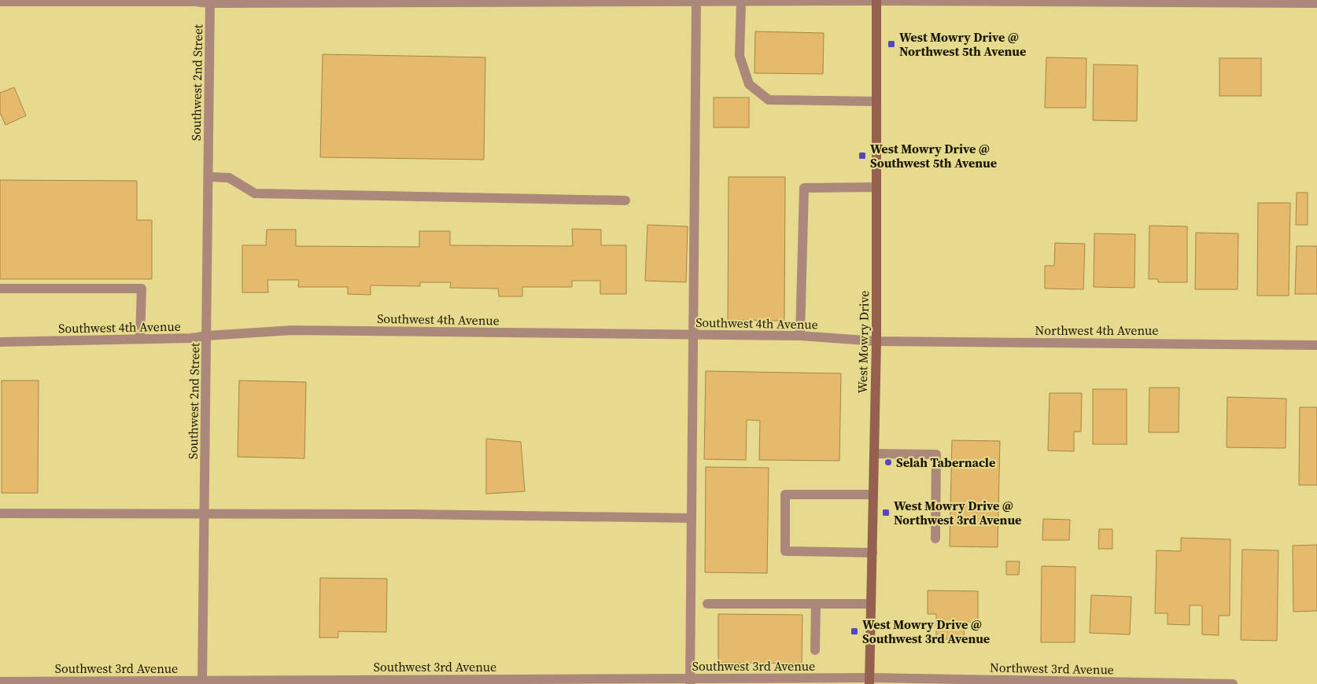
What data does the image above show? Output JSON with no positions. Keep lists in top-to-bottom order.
{
  "streets": {
    "street": [
      "Southwest 2nd Street",
      "Southwest 4th Avenue",
      "Northwest 4th Avenue",
      "West Mowry Drive",
      "Southwest 3rd Avenue",
      "Northwest 3rd Avenue"
    ]
  },
  "crossings": [
    ["Southwest 2nd Street", "Southwest 4th Avenue"],
    ["Southwest 2nd Street", "Southwest 3rd Avenue"],
    ["Southwest 4th Avenue", "Northwest 4th Avenue"],
    ["Southwest 4th Avenue", "West Mowry Drive"],
    ["Northwest 4th Avenue", "West Mowry Drive"],
    ["West Mowry Drive", "Southwest 3rd Avenue"],
    ["West Mowry Drive", "Northwest 3rd Avenue"],
    ["Southwest 3rd Avenue", "Northwest 3rd Avenue"]
  ],
  "places": {
    "transit": [
      "West Mowry Drive @ Northwest 5th Avenue",
      "West Mowry Drive @ Southwest 5th Avenue",
      "West Mowry Drive @ Northwest 3rd Avenue",
      "West Mowry Drive @ Southwest 3rd Avenue"
    ],
    "other": ["Selah Tabernacle"]
  }
}
